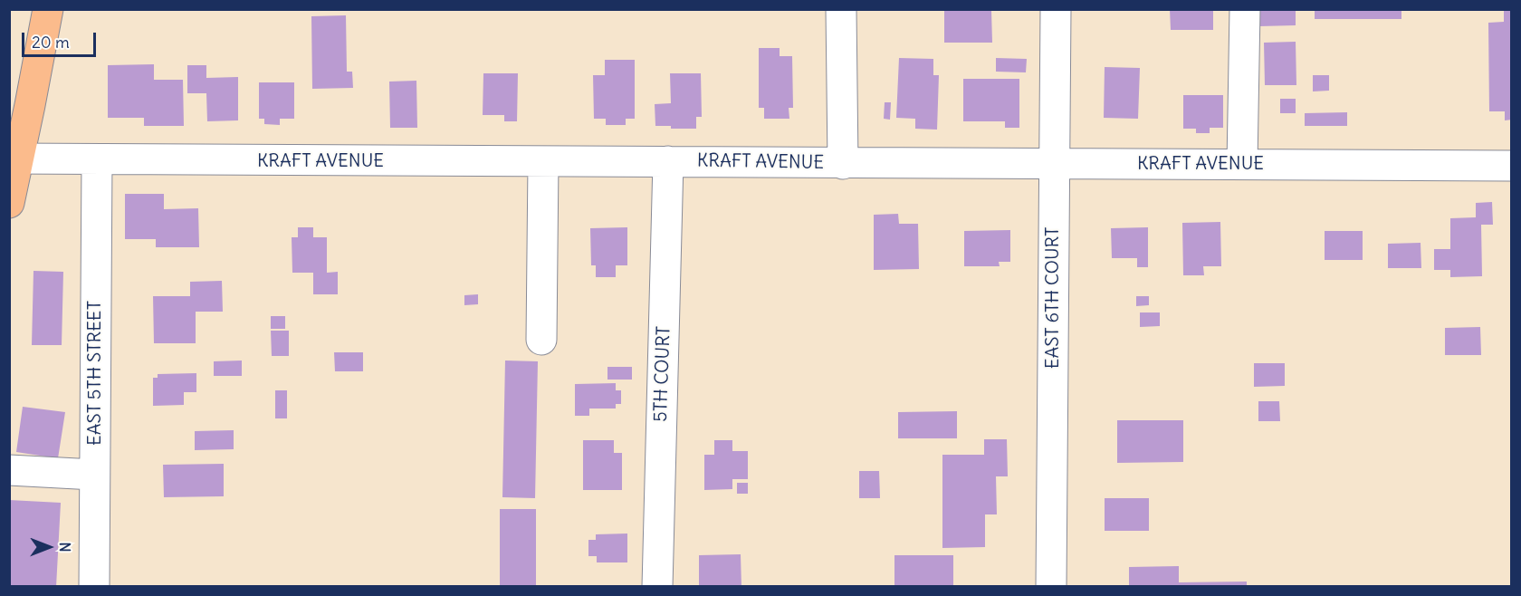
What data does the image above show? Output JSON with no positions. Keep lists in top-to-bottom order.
{
  "streets": {
    "street": [
      "KRAFT AVENUE",
      "EAST 6TH COURT",
      "EAST 5TH STREET",
      "5TH COURT"
    ]
  },
  "crossings": [
    ["KRAFT AVENUE", "EAST 6TH COURT"],
    ["KRAFT AVENUE", "EAST 5TH STREET"],
    ["KRAFT AVENUE", "5TH COURT"]
  ],
  "scale_bar": "20 m",
  "north": "right"
}
